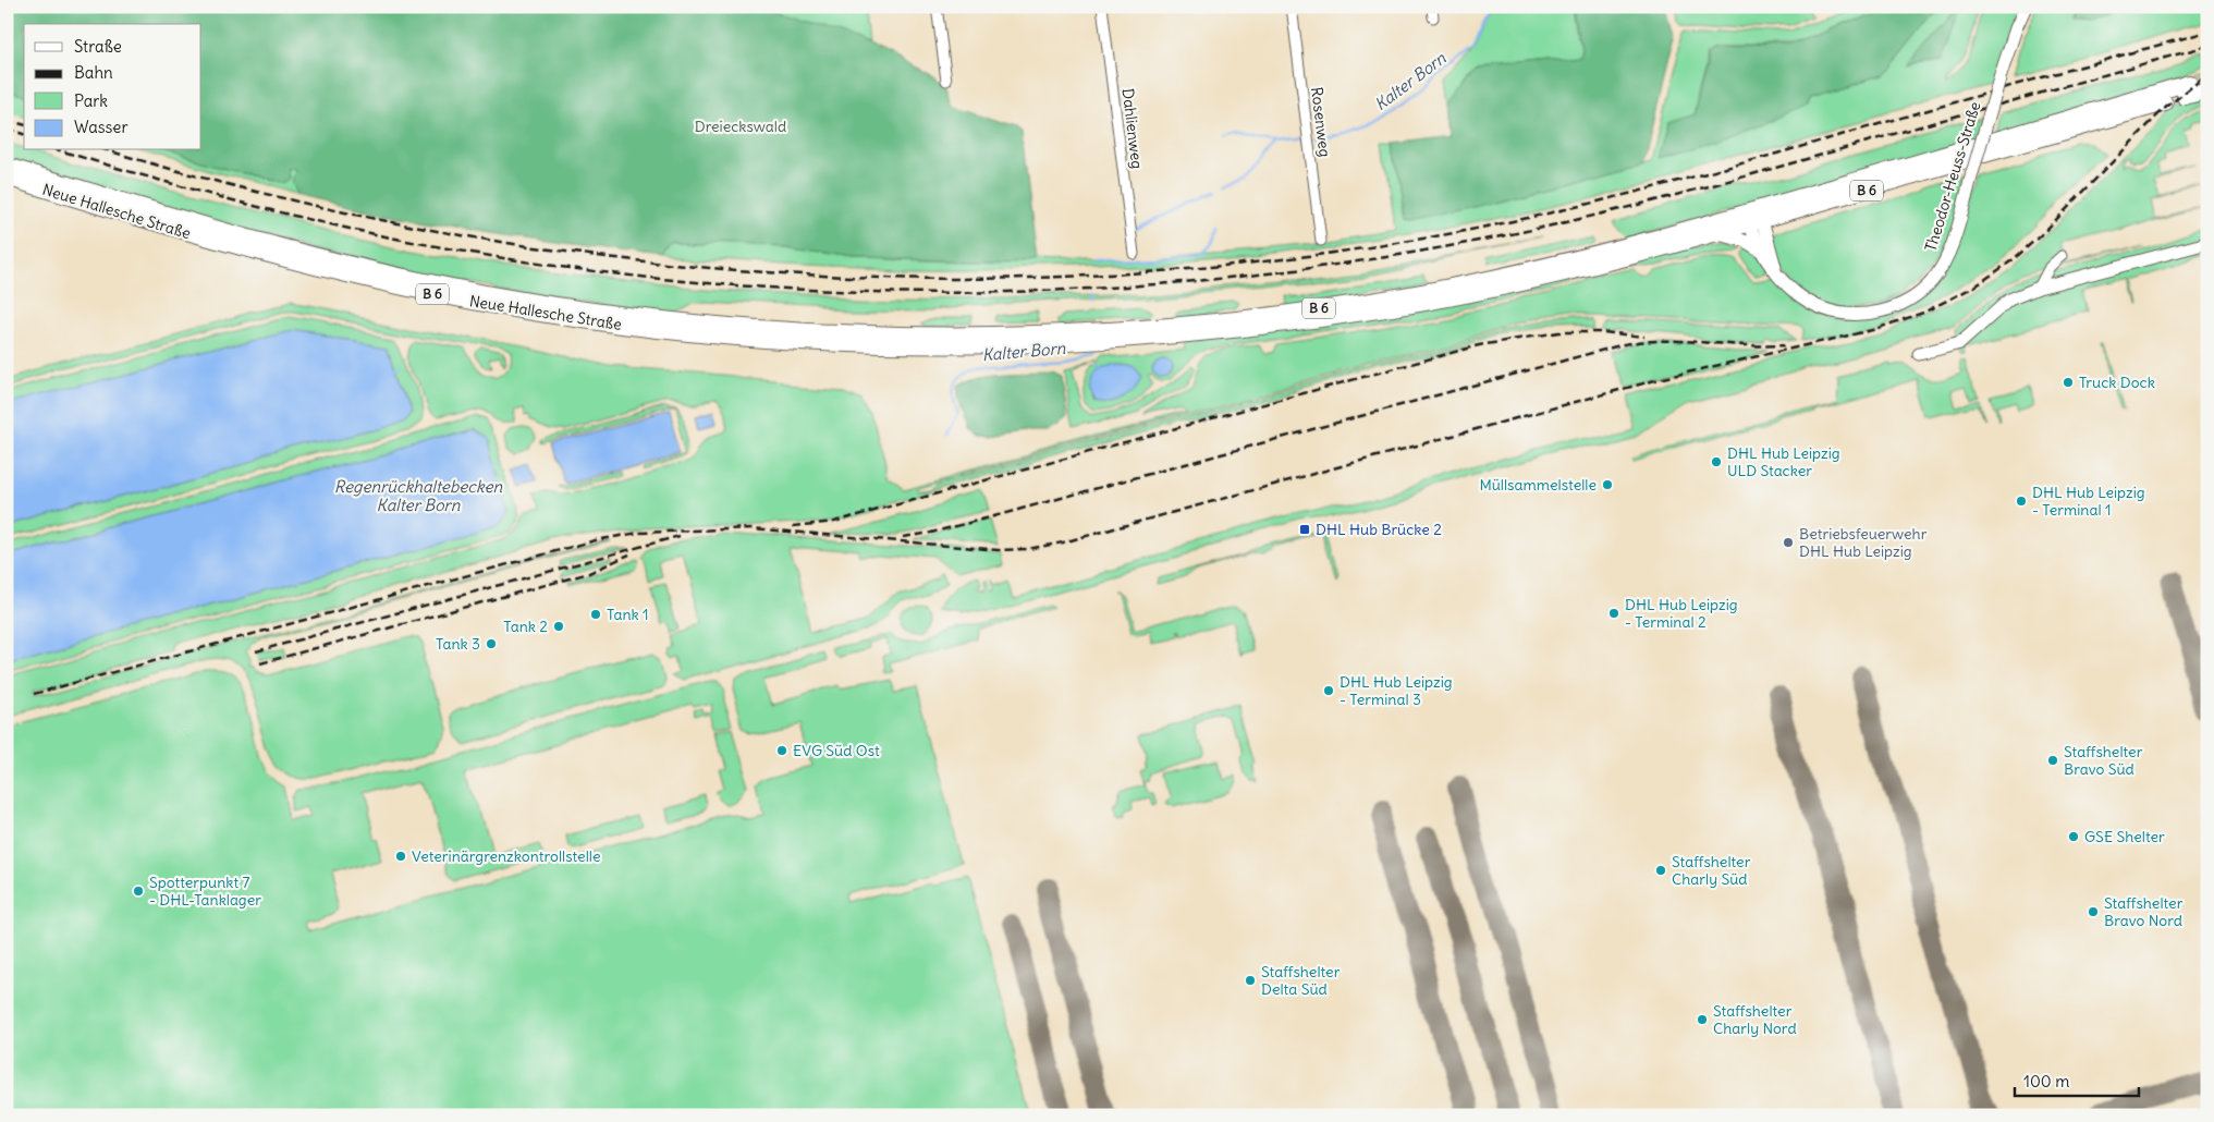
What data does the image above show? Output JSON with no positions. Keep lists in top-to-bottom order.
{
  "streets": {
    "main road": ["B 6", "Neue Hallesche Straße"],
    "street": ["Rosenweg", "Dahlienweg", "Theodor-Heuss-Straße"]
  },
  "crossings": [
    ["Theodor-Heuss-Straße", "B 6"],
    ["B 6", "Neue Hallesche Straße"]
  ],
  "water": ["Kalter Born", "Regenrückhaltebecken Kalter Born"],
  "parks": ["Dreieckswald"],
  "places": {
    "other": [
      "Truck Dock",
      "DHL Hub Leipzig ULD Stacker",
      "Müllsammelstelle",
      "DHL Hub Leipzig - Terminal 1",
      "Betriebsfeuerwehr DHL Hub Leipzig",
      "DHL Hub Leipzig - Terminal 2",
      "Tank 1",
      "Tank 2",
      "Tank 3",
      "DHL Hub Leipzig - Terminal 3",
      "EVG Süd Ost",
      "Staffshelter Bravo Süd",
      "GSE Shelter",
      "Veterinärgrenzkontrollstelle",
      "Staffshelter Charly Süd",
      "Spotterpunkt 7 - DHL-Tanklager",
      "Staffshelter Bravo Nord",
      "Staffshelter Delta Süd",
      "Staffshelter Charly Nord"
    ],
    "transit": ["DHL Hub Brücke 2"]
  },
  "legend": [
    "Straße",
    "Bahn",
    "Park",
    "Wasser"
  ],
  "scale_bar": "100 m"
}
